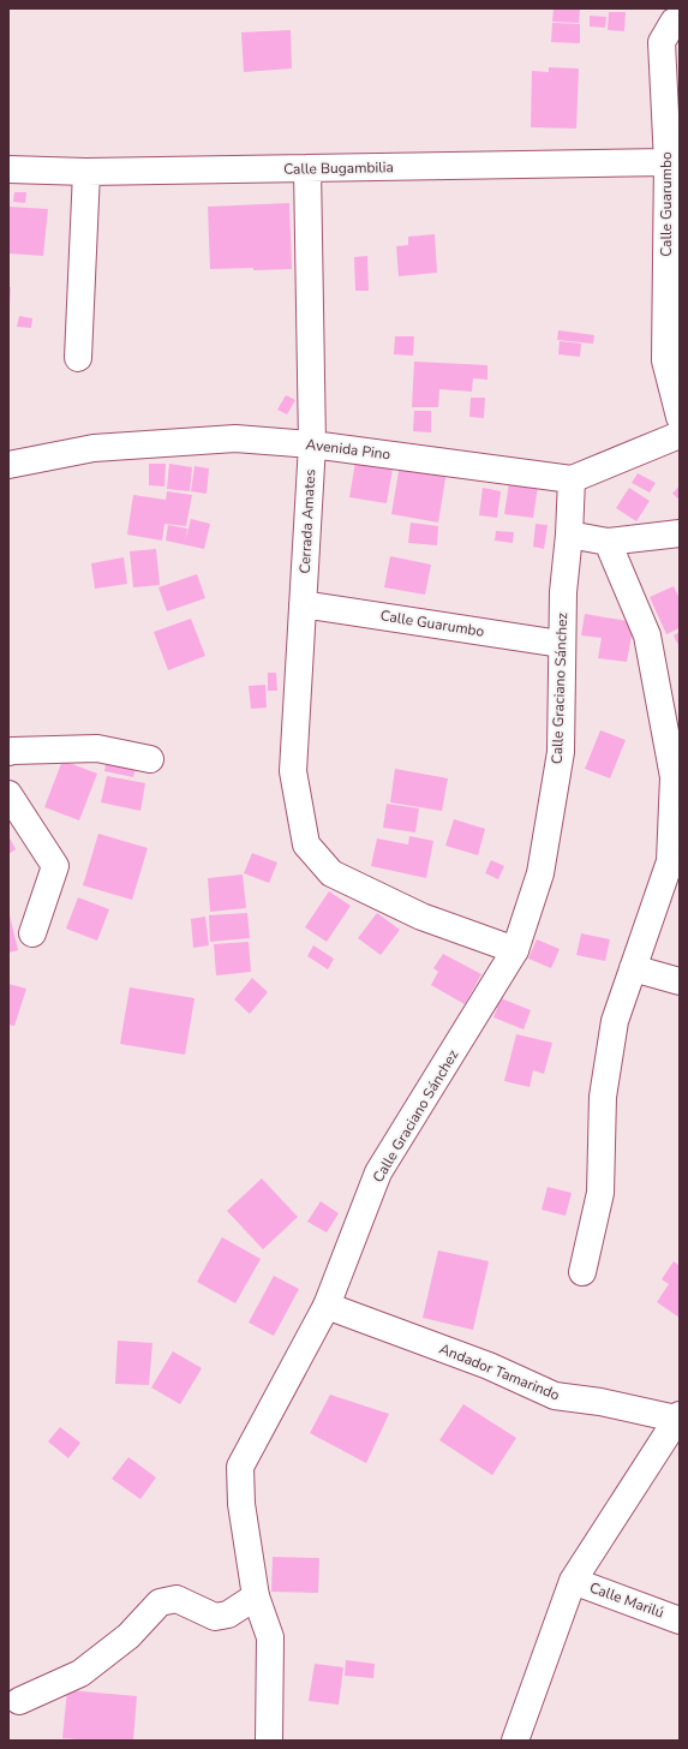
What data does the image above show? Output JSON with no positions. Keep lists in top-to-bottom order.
{
  "streets": {
    "street": [
      "Calle Bugambilia",
      "Calle Guarumbo",
      "Avenida Pino",
      "Cerrada Amates",
      "Calle Graciano Sánchez",
      "Andador Tamarindo",
      "Calle Marilú"
    ]
  },
  "crossings": [
    ["Calle Bugambilia", "Calle Guarumbo"],
    ["Calle Bugambilia", "Cerrada Amates"],
    ["Calle Guarumbo", "Cerrada Amates"],
    ["Calle Guarumbo", "Calle Graciano Sánchez"],
    ["Avenida Pino", "Cerrada Amates"],
    ["Avenida Pino", "Calle Graciano Sánchez"],
    ["Cerrada Amates", "Calle Graciano Sánchez"],
    ["Calle Graciano Sánchez", "Andador Tamarindo"]
  ]
}
